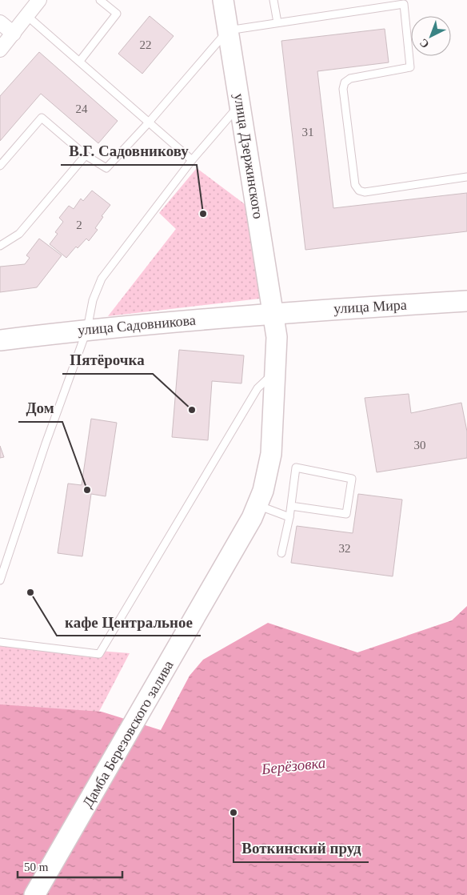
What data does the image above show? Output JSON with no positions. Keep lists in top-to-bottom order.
{
  "streets": {
    "main road": [
      "улица Дзержинского",
      "улица Мира",
      "улица Садовникова",
      "Дамба Березовского залива"
    ]
  },
  "crossings": [
    ["улица Дзержинского", "улица Мира"],
    ["улица Дзержинского", "улица Садовникова"],
    ["улица Дзержинского", "Дамба Березовского залива"],
    ["улица Мира", "улица Садовникова"]
  ],
  "water": ["Берёзовка"],
  "places": [
    "В.Г. Садовникову",
    "Пятёрочка",
    "Дом",
    "кафе Центральное",
    "Воткинский пруд"
  ],
  "house_numbers": [
    "22",
    "24",
    "31",
    "2",
    "30",
    "32"
  ],
  "scale_bar": "50 m",
  "north": "bottom left"
}
